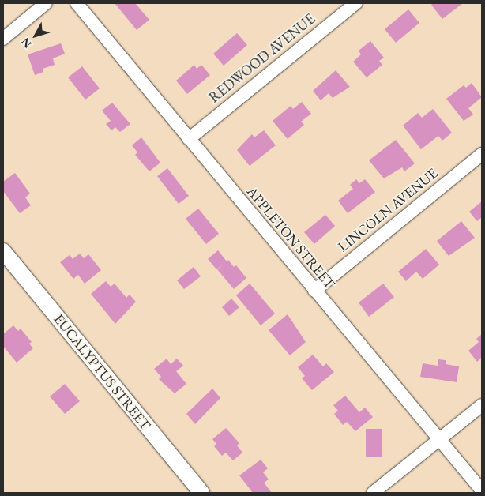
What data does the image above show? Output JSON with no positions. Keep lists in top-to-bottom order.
{
  "streets": {
    "main road": ["EUCALYPTUS STREET"],
    "street": ["REDWOOD AVENUE", "LINCOLN AVENUE", "APPLETON STREET"]
  },
  "crossings": [
    ["REDWOOD AVENUE", "APPLETON STREET"],
    ["LINCOLN AVENUE", "APPLETON STREET"]
  ],
  "north": "bottom left"
}
